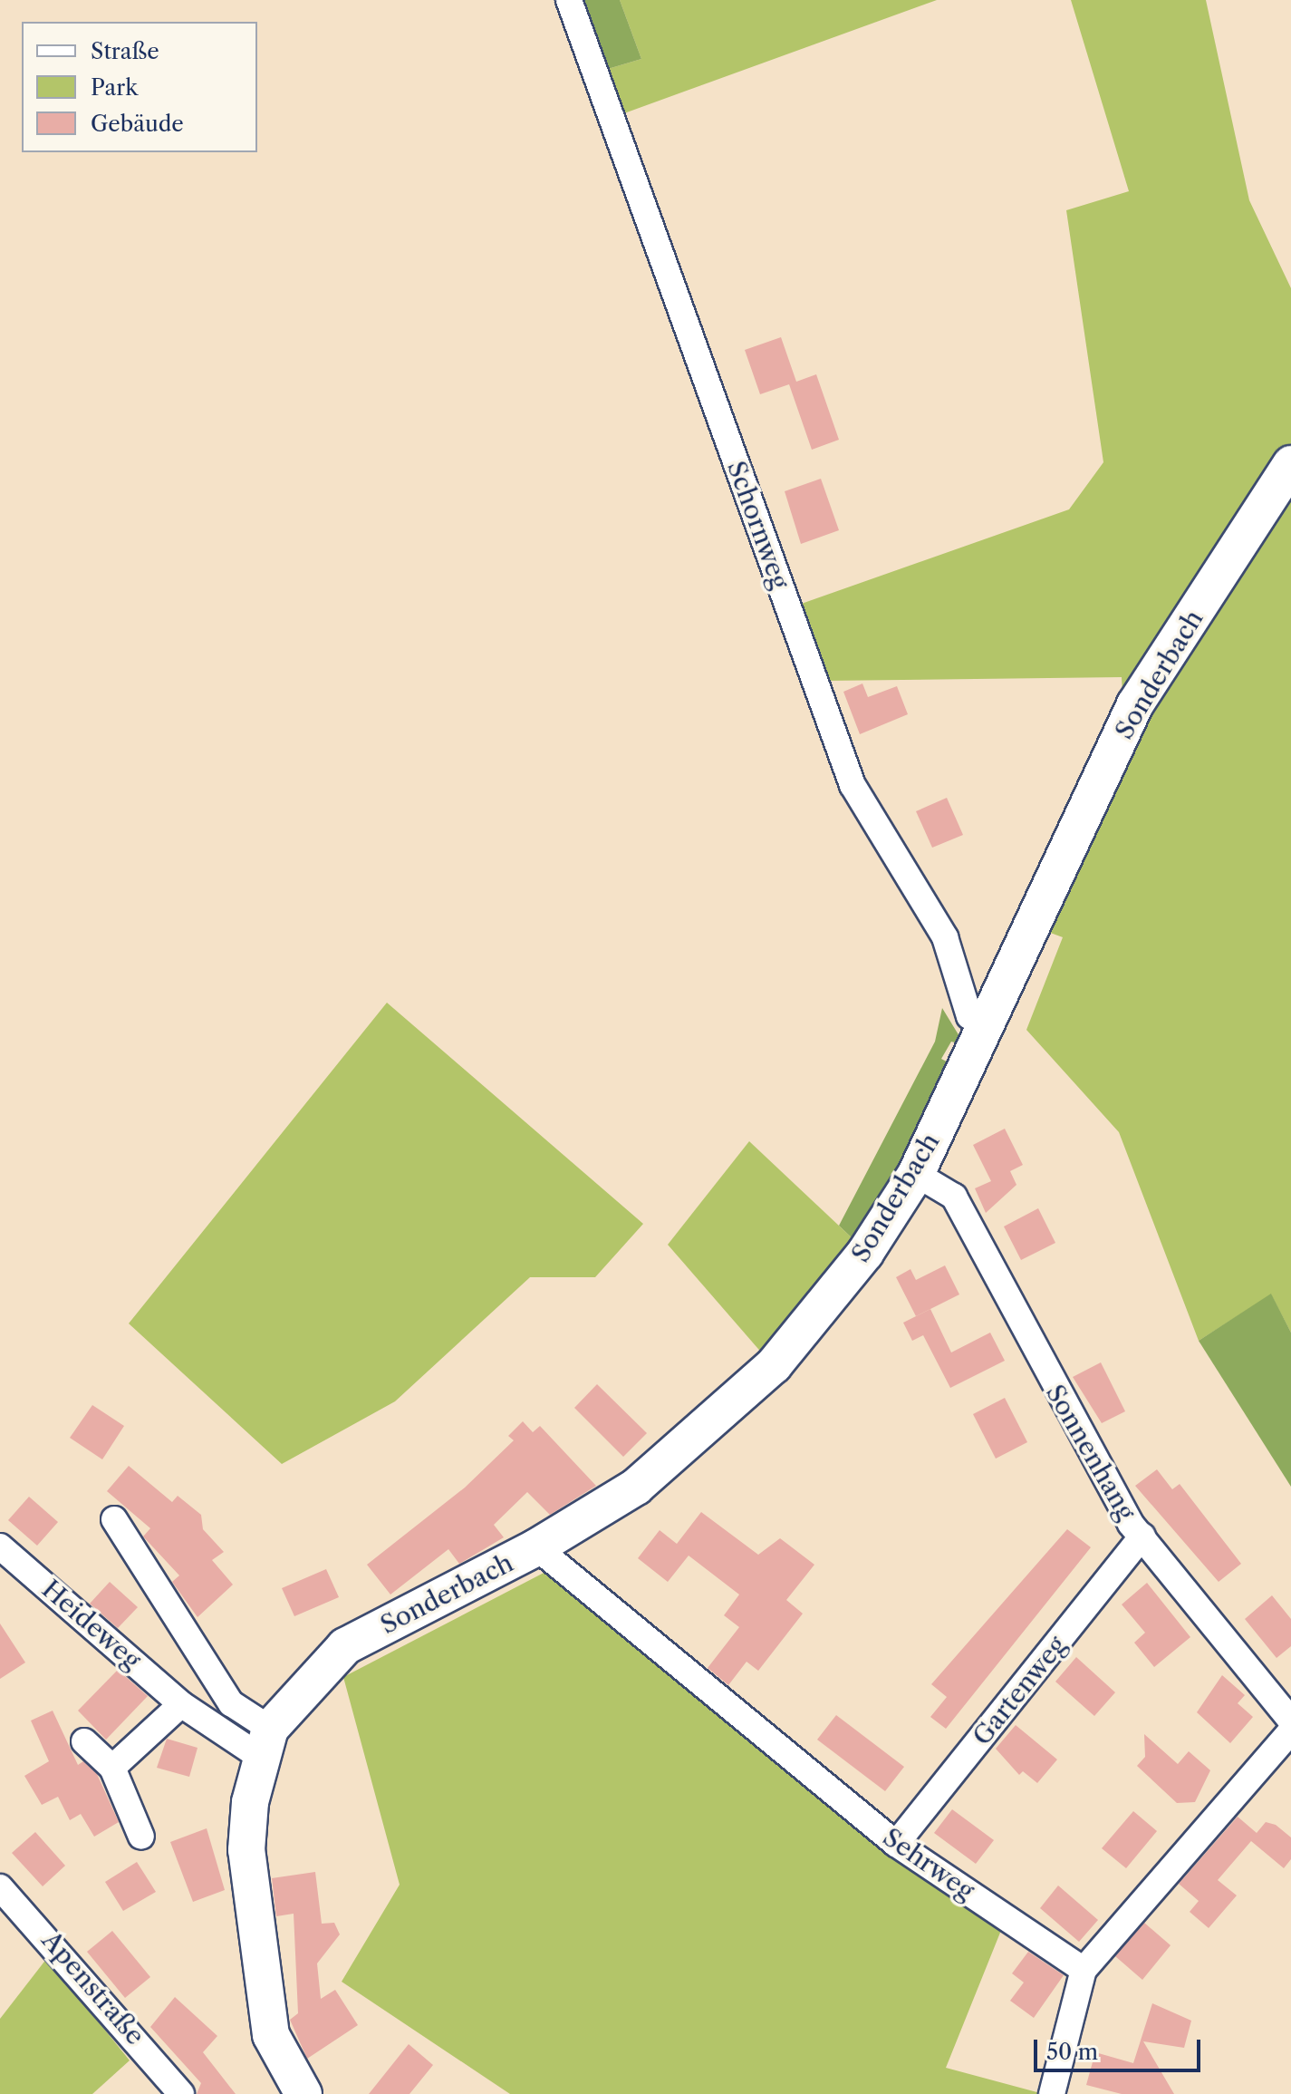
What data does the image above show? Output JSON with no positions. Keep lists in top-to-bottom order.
{
  "streets": {
    "street": [
      "Schornweg",
      "Sonderbach",
      "Sonnenhang",
      "Heideweg",
      "Gartenweg",
      "Sehrweg",
      "Apenstraße"
    ]
  },
  "crossings": [
    ["Schornweg", "Sonderbach"],
    ["Sonderbach", "Sonnenhang"],
    ["Sonderbach", "Heideweg"],
    ["Sonderbach", "Sehrweg"],
    ["Sonnenhang", "Gartenweg"],
    ["Gartenweg", "Sehrweg"]
  ],
  "legend": ["Straße", "Park", "Gebäude"],
  "scale_bar": "50 m"
}
